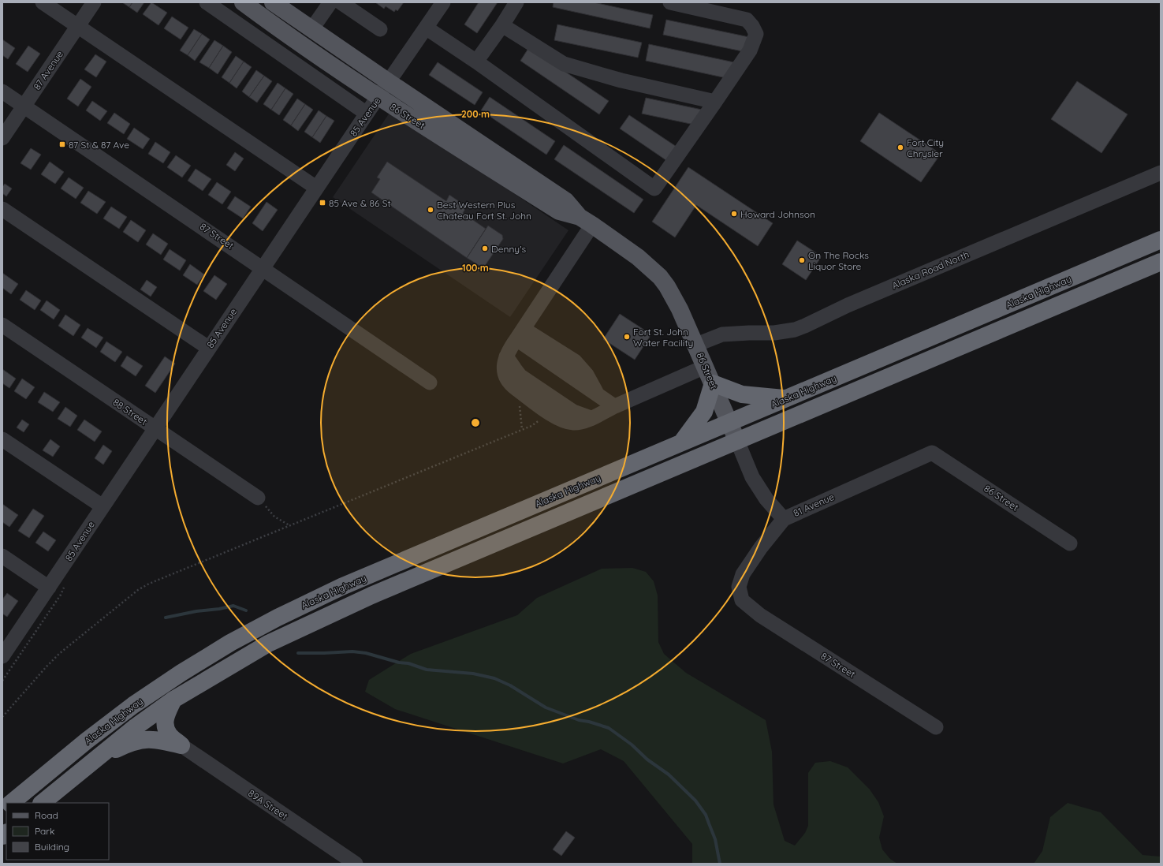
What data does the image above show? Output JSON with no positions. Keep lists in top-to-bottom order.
{
  "streets": {
    "highway": ["Alaska Highway"],
    "main road": ["86 Street"],
    "street": [
      "87 Avenue",
      "85 Avenue",
      "87 Street",
      "Alaska Road North",
      "88 Street",
      "81 Avenue",
      "89A Street"
    ]
  },
  "crossings": [
    ["87 Avenue", "87 Street"],
    ["86 Street", "85 Avenue"],
    ["86 Street", "Alaska Road North"],
    ["86 Street", "Alaska Highway"],
    ["86 Street", "81 Avenue"],
    ["85 Avenue", "87 Street"],
    ["85 Avenue", "88 Street"],
    ["87 Street", "81 Avenue"]
  ],
  "places": {
    "transit": ["87 St & 87 Ave", "85 Ave & 86 St"],
    "other": [
      "Fort City Chrysler",
      "Best Western Plus Chateau Fort St. John",
      "Howard Johnson",
      "Denny's",
      "On The Rocks Liquor Store",
      "Fort St. John Water Facility"
    ]
  },
  "legend": ["Road", "Park", "Building"],
  "rings": ["200 m", "100 m"]
}
